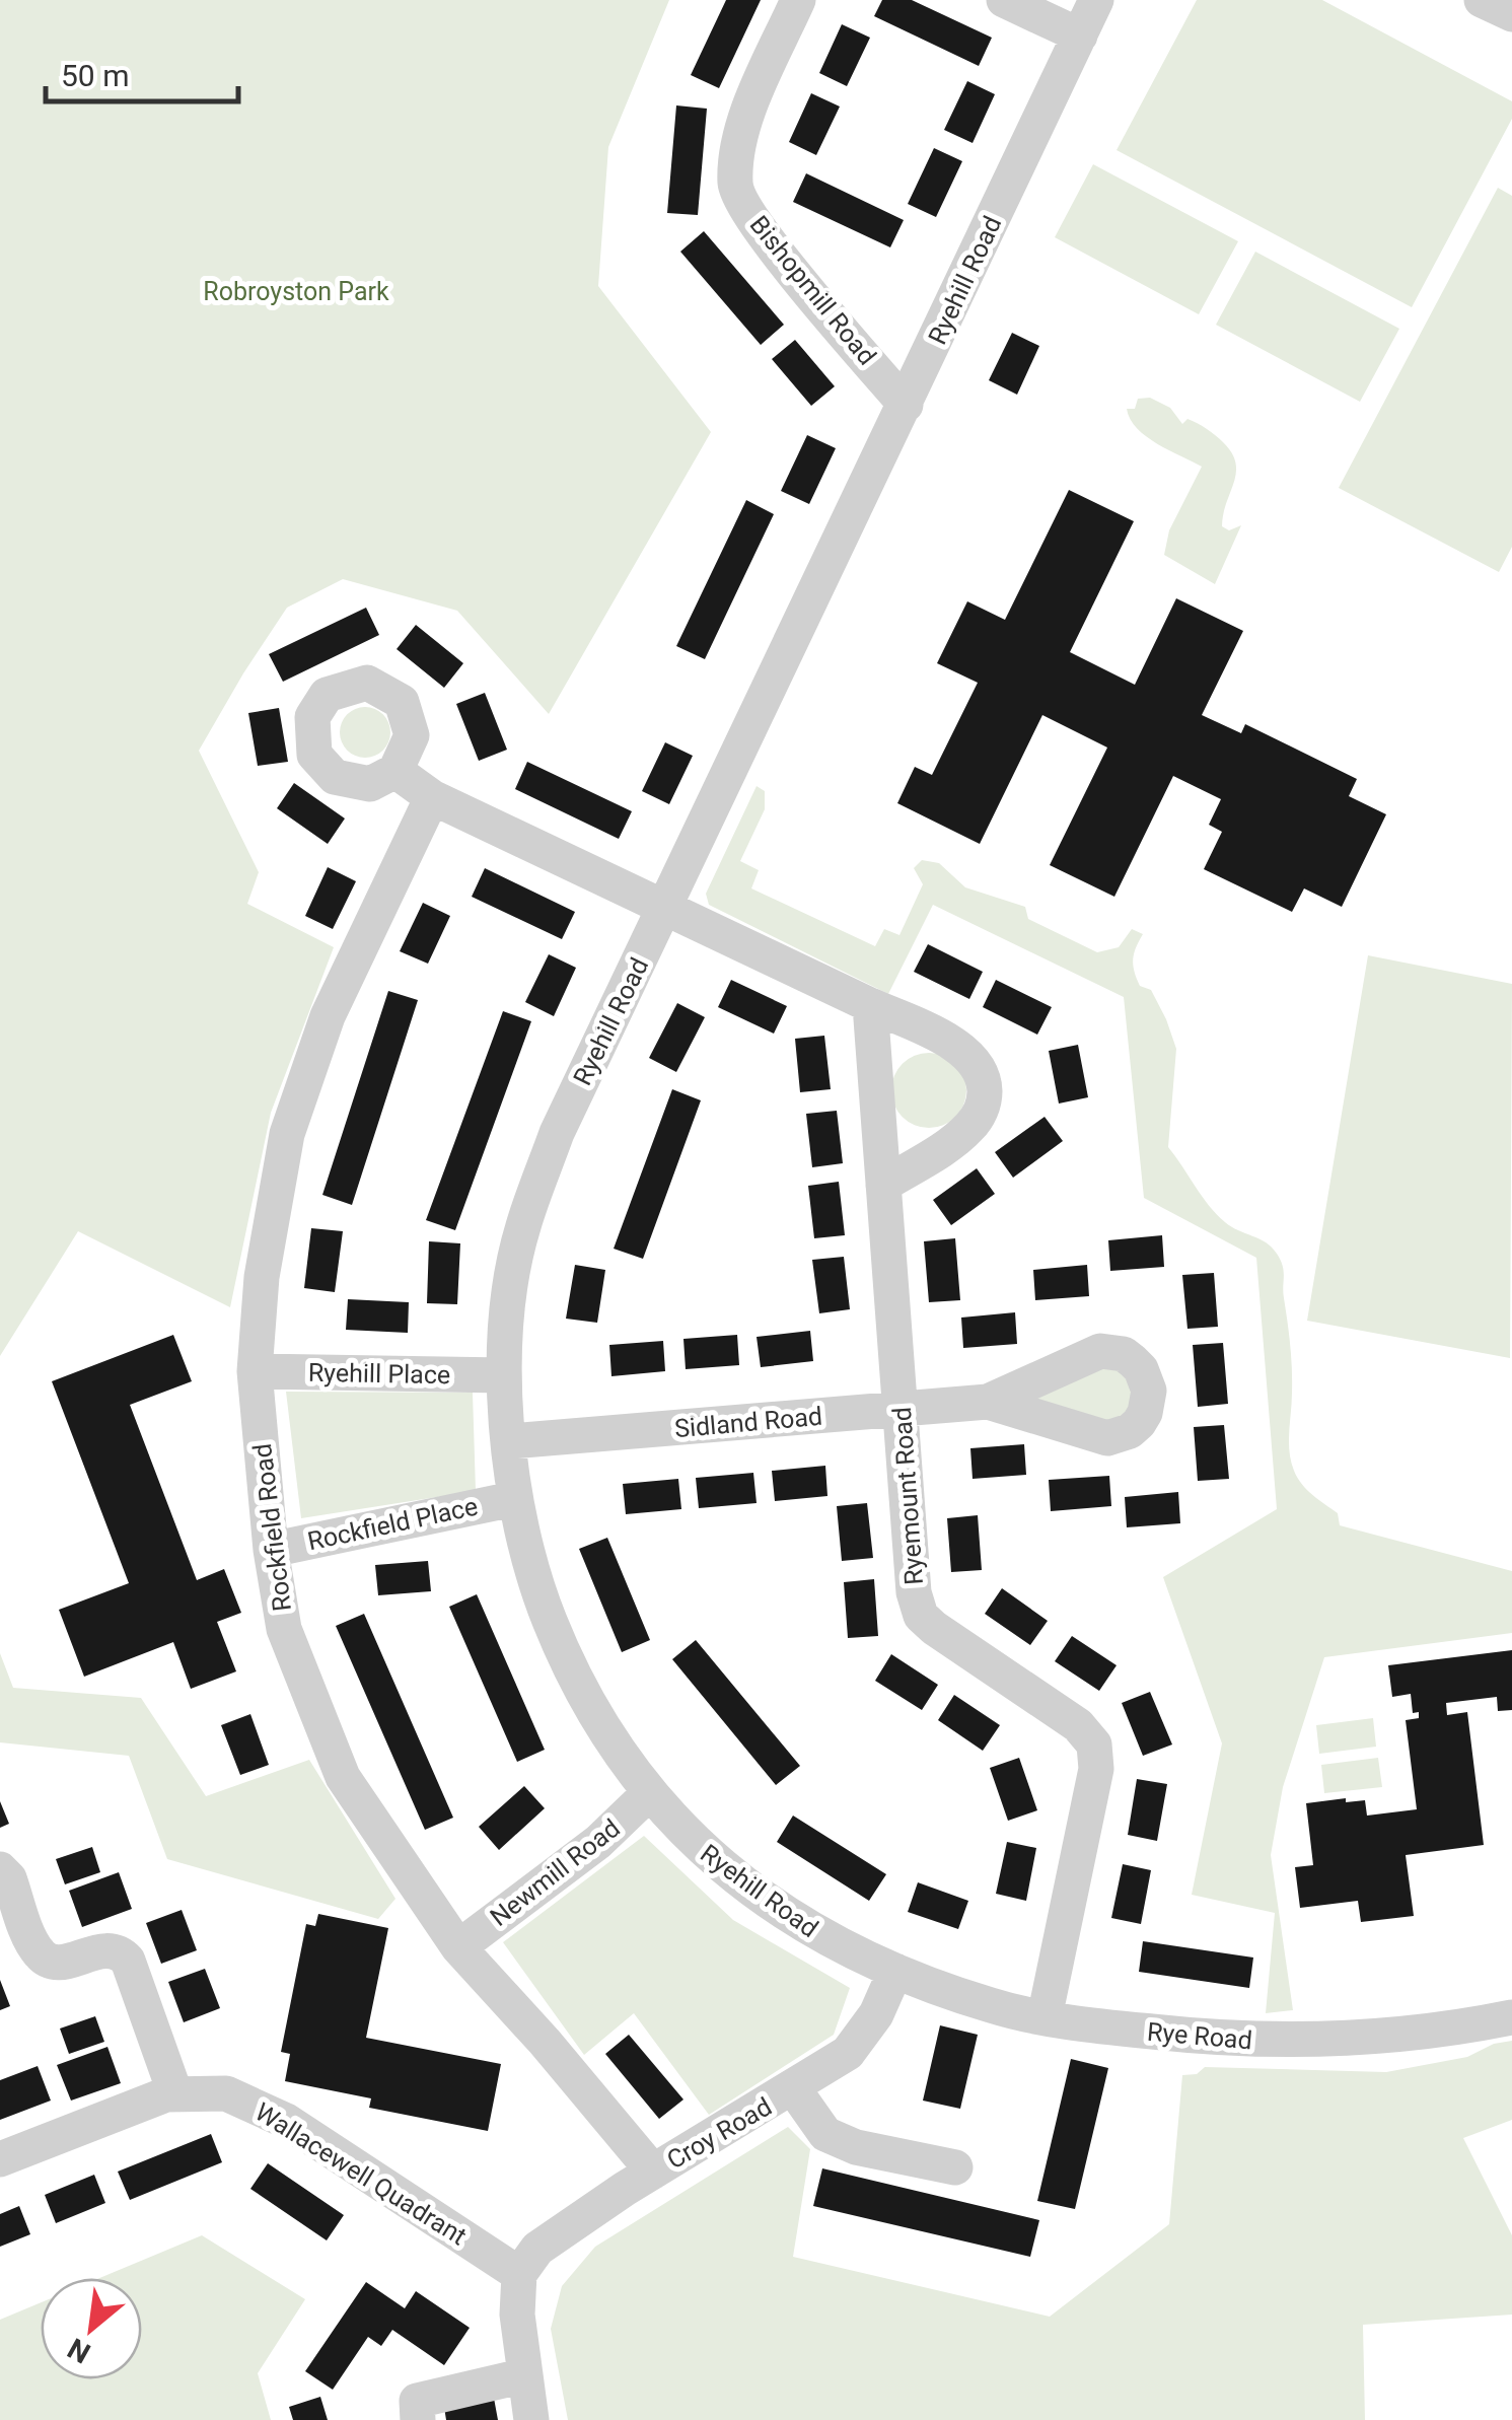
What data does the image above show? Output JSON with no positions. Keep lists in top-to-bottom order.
{
  "streets": {
    "street": [
      "Ryehill Road",
      "Bishopmill Road",
      "Ryehill Place",
      "Sidland Road",
      "Ryemount Road",
      "Rockfield Place",
      "Rockfield Road",
      "Newmill Road",
      "Rye Road",
      "Croy Road",
      "Wallacewell Quadrant"
    ]
  },
  "crossings": [
    ["Ryehill Road", "Bishopmill Road"],
    ["Ryehill Road", "Ryehill Place"],
    ["Ryehill Road", "Sidland Road"],
    ["Ryehill Road", "Rockfield Place"],
    ["Ryehill Road", "Newmill Road"],
    ["Ryehill Road", "Rye Road"],
    ["Ryehill Road", "Croy Road"],
    ["Ryehill Place", "Rockfield Road"],
    ["Sidland Road", "Ryemount Road"],
    ["Ryemount Road", "Rye Road"],
    ["Rockfield Place", "Rockfield Road"],
    ["Rockfield Road", "Newmill Road"],
    ["Rockfield Road", "Croy Road"],
    ["Rye Road", "Croy Road"],
    ["Croy Road", "Wallacewell Quadrant"]
  ],
  "parks": ["Robroyston Park"],
  "scale_bar": "50 m",
  "north": "bottom left"
}
